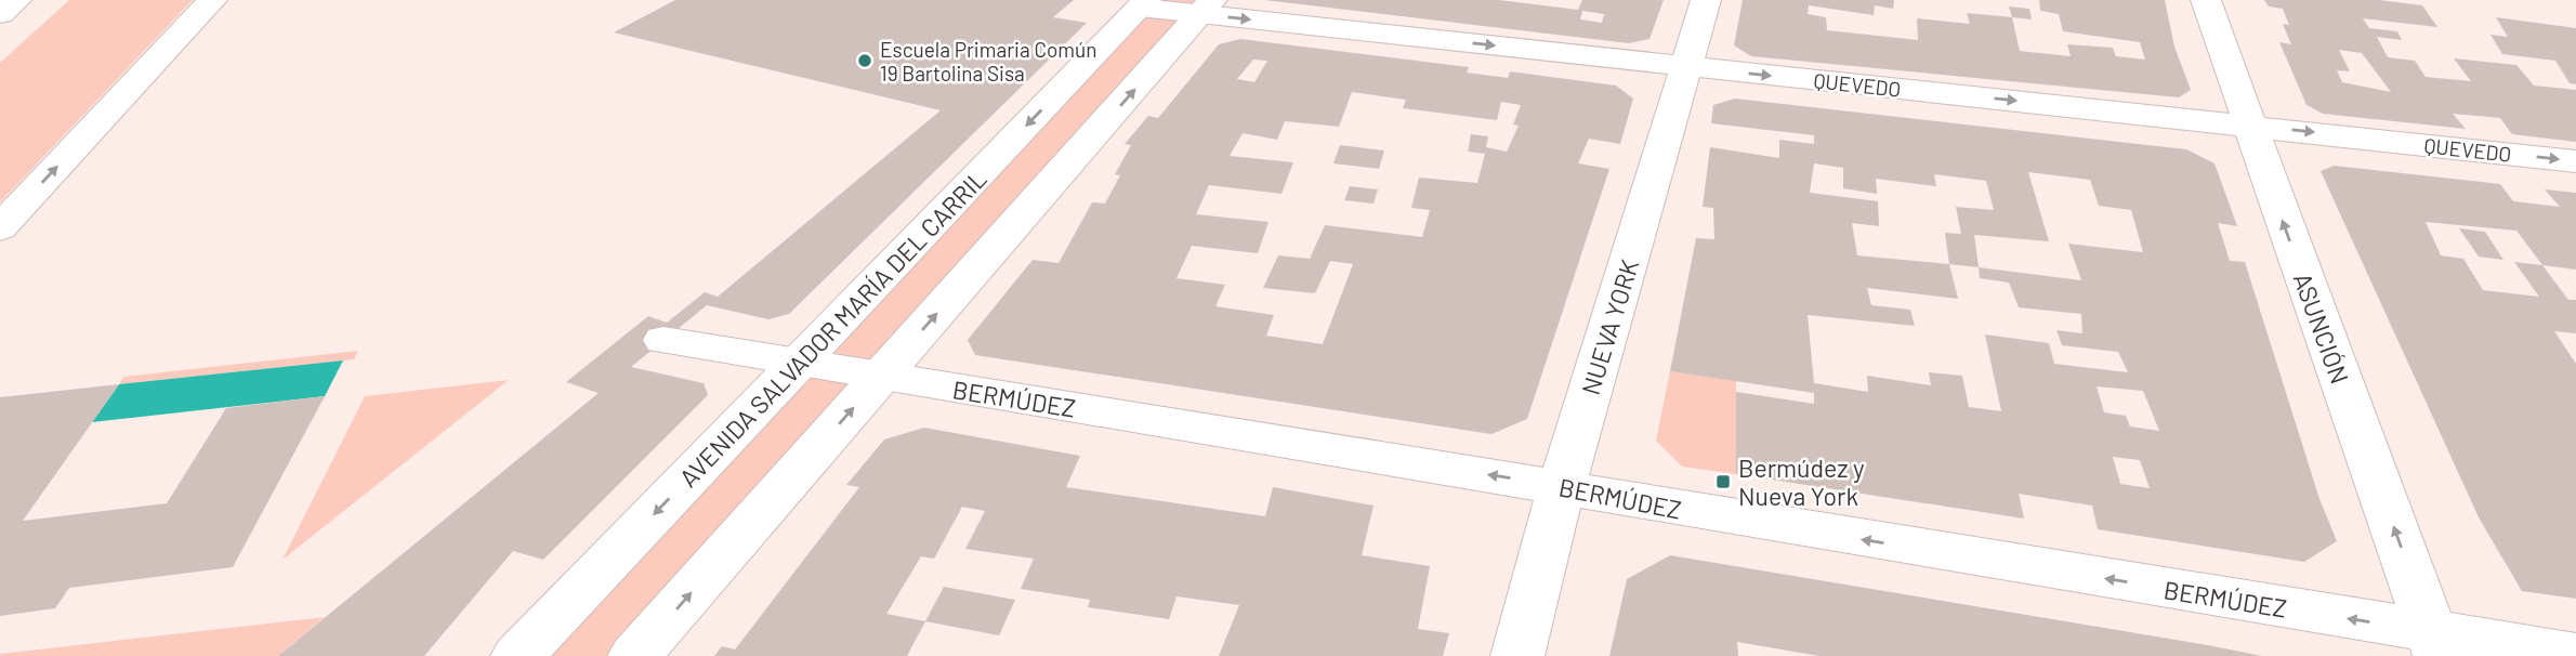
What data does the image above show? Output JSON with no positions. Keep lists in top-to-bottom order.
{
  "streets": {
    "main road": [
      "QUEVEDO",
      "NUEVA YORK",
      "AVENIDA SALVADOR MARÍA DEL CARRIL",
      "ASUNCIÓN",
      "BERMÚDEZ"
    ]
  },
  "crossings": [
    ["QUEVEDO", "NUEVA YORK"],
    ["QUEVEDO", "AVENIDA SALVADOR MARÍA DEL CARRIL"],
    ["QUEVEDO", "ASUNCIÓN"],
    ["NUEVA YORK", "BERMÚDEZ"],
    ["AVENIDA SALVADOR MARÍA DEL CARRIL", "BERMÚDEZ"],
    ["ASUNCIÓN", "BERMÚDEZ"]
  ],
  "one_way": ["QUEVEDO", "ASUNCIÓN", "BERMÚDEZ"],
  "places": {
    "other": ["Escuela Primaria Común 19 Bartolina Sisa"],
    "transit": ["Bermúdez y Nueva York"]
  }
}
